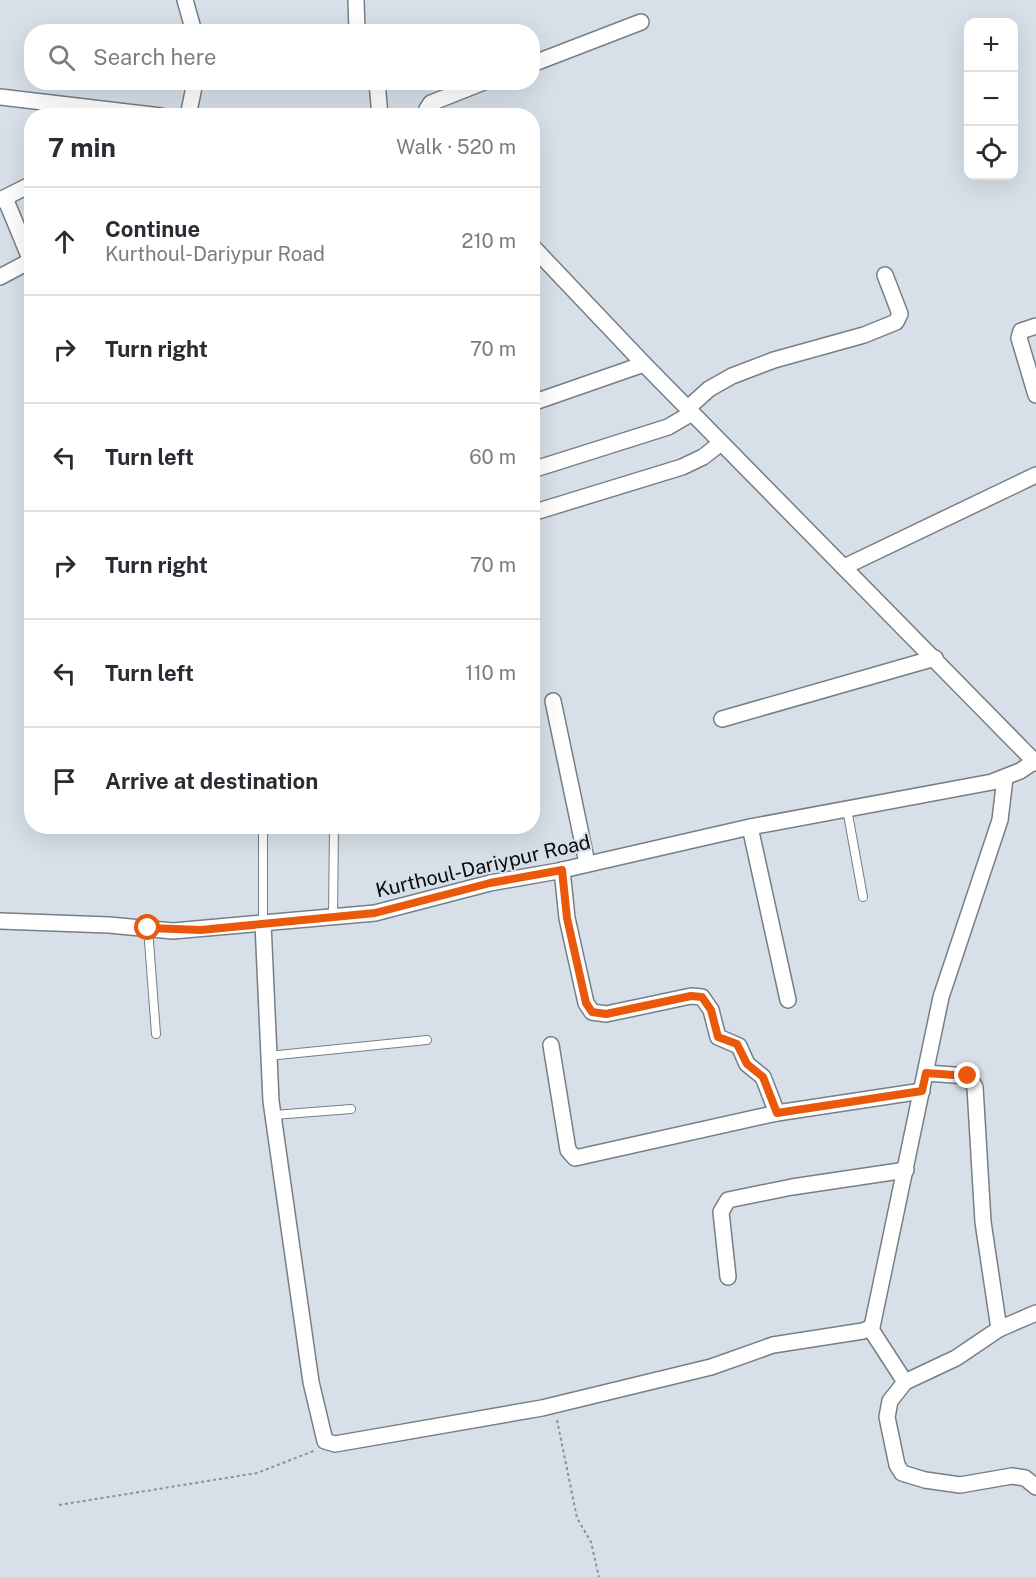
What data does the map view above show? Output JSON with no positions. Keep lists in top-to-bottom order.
{
  "streets": {
    "street": ["Kurthoul-Dariypur Road"]
  },
  "page": {
    "map_buttons": ["+", "−"],
    "search": "Search here",
    "heading": ["7 min", "Walk · 520 m"],
    "list": [
      ["Continue", "Kurthoul-Dariypur Road", "210 m"],
      ["Turn right", "70 m"],
      ["Turn left", "60 m"],
      ["Turn right", "70 m"],
      ["Turn left", "110 m"],
      "Arrive at destination"
    ]
  }
}
